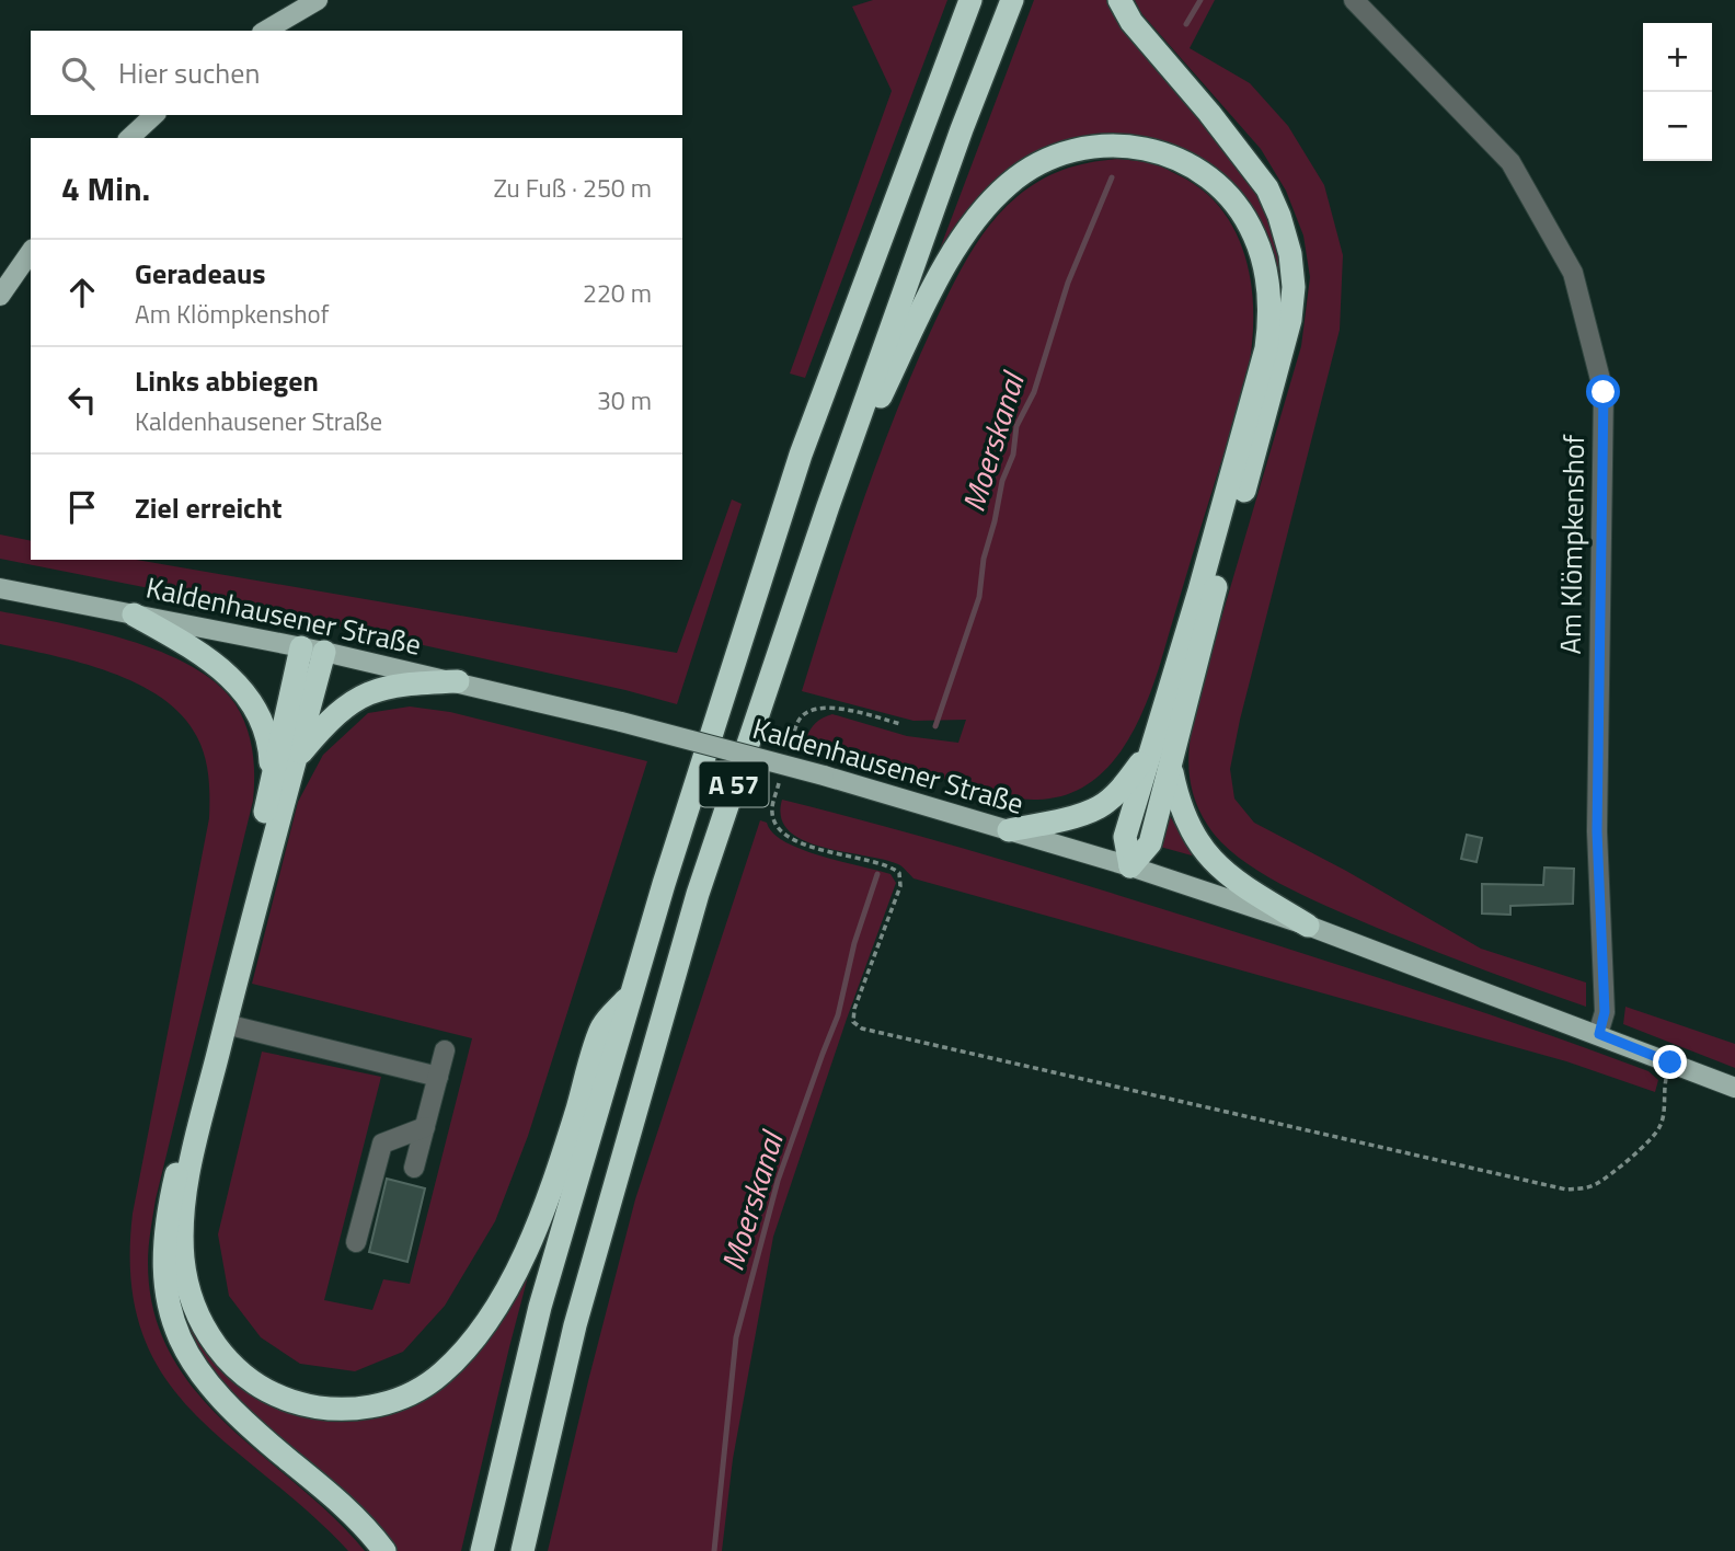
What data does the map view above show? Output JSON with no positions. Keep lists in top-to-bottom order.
{
  "streets": {
    "highway": ["A 57"],
    "main road": ["Kaldenhausener Straße"],
    "street": ["Am Klömpkenshof"]
  },
  "crossings": [
    ["Am Klömpkenshof", "Kaldenhausener Straße"]
  ],
  "water": ["Moerskanal"],
  "page": {
    "map_buttons": ["+", "−"],
    "search": "Hier suchen",
    "heading": ["4 Min.", "Zu Fuß · 250 m"],
    "list": [
      ["Geradeaus", "Am Klömpkenshof", "220 m"],
      ["Links abbiegen", "Kaldenhausener Straße", "30 m"],
      "Ziel erreicht"
    ]
  }
}
